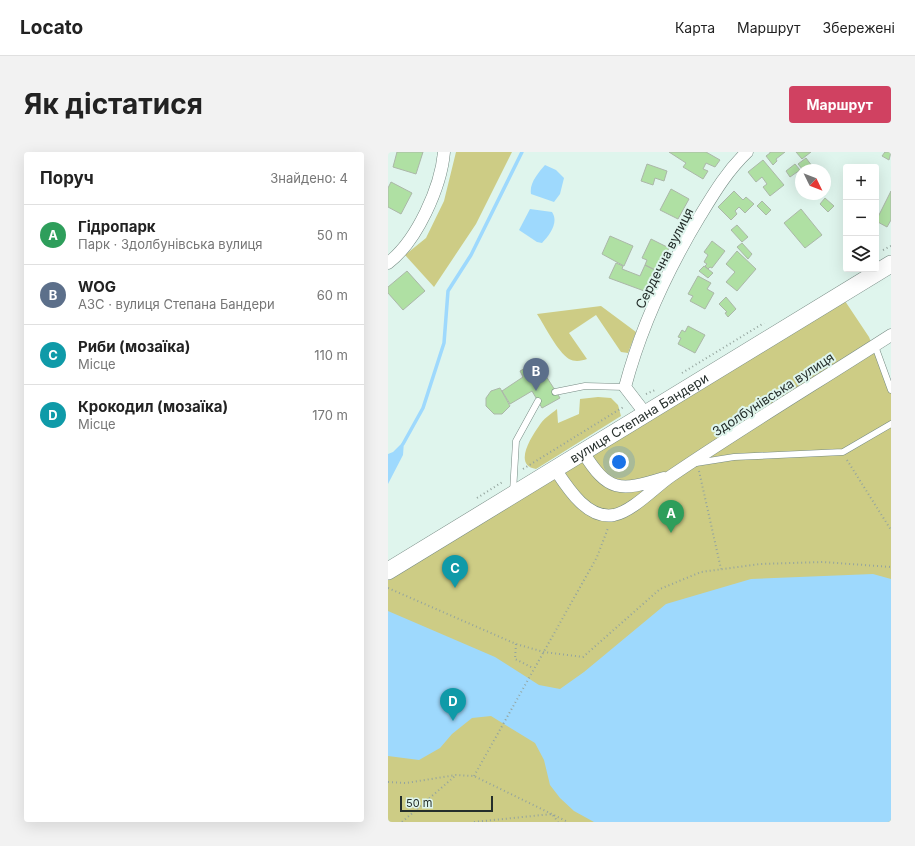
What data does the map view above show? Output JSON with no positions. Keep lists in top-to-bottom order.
{
  "streets": {
    "main road": ["вулиця Степана Бандери"],
    "street": ["Сердечна вулиця", "Здолбунівська вулиця"]
  },
  "crossings": [
    ["Здолбунівська вулиця", "вулиця Степана Бандери"]
  ],
  "scale_bar": "50 m",
  "north": "bottom right",
  "page": {
    "header": "Locato",
    "nav": ["Карта", "Маршрут", "Збережені"],
    "buttons": "Маршрут",
    "title": "Як дістатися",
    "heading": ["Поруч", "Знайдено: 4"],
    "map_buttons": ["+", "−"],
    "list": [
      {
        "mark": "A",
        "name": "Гідропарк",
        "note": "Парк · Здолбунівська вулиця",
        "value": "50 m"
      },
      {
        "mark": "B",
        "name": "WOG",
        "note": "АЗС · вулиця Степана Бандери",
        "value": "60 m"
      },
      {
        "mark": "C",
        "name": "Риби (мозаїка)",
        "note": "Місце",
        "value": "110 m"
      },
      {
        "mark": "D",
        "name": "Крокодил (мозаїка)",
        "note": "Місце",
        "value": "170 m"
      }
    ],
    "pins": [
      "B",
      "A",
      "C",
      "D"
    ],
    "scale": "50 m"
  }
}
